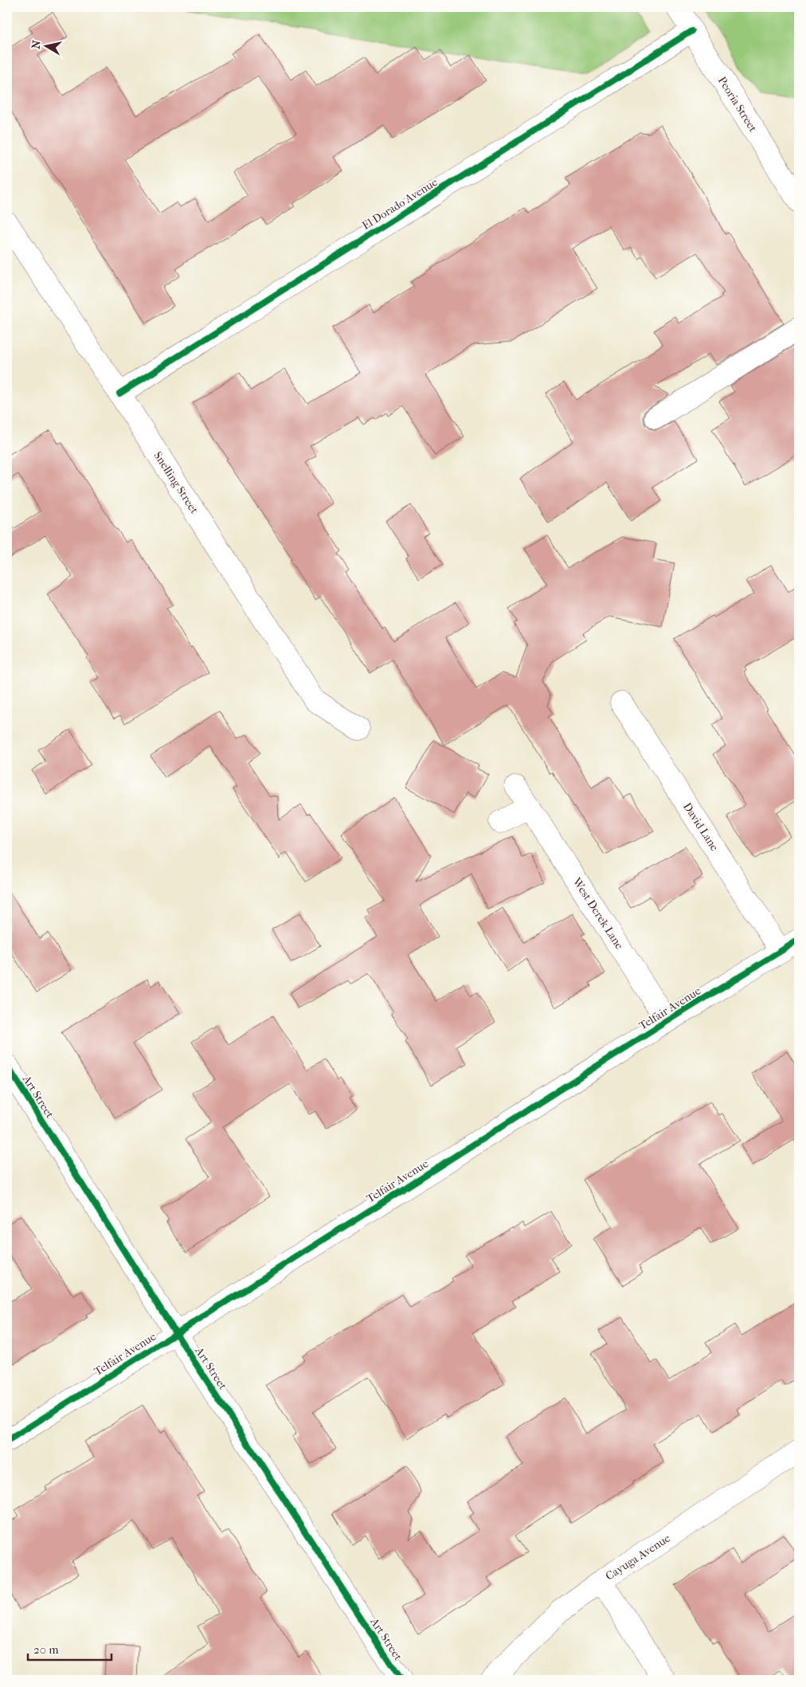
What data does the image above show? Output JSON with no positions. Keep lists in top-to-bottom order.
{
  "streets": {
    "street": [
      "Peoria Street",
      "El Dorado Avenue",
      "Snelling Street",
      "David Lane",
      "West Derek Lane",
      "Telfair Avenue",
      "Art Street",
      "Cayuga Avenue"
    ]
  },
  "crossings": [
    ["Peoria Street", "El Dorado Avenue"],
    ["El Dorado Avenue", "Snelling Street"],
    ["David Lane", "Telfair Avenue"],
    ["West Derek Lane", "Telfair Avenue"],
    ["Telfair Avenue", "Art Street"]
  ],
  "scale_bar": "20 m",
  "north": "left"
}
